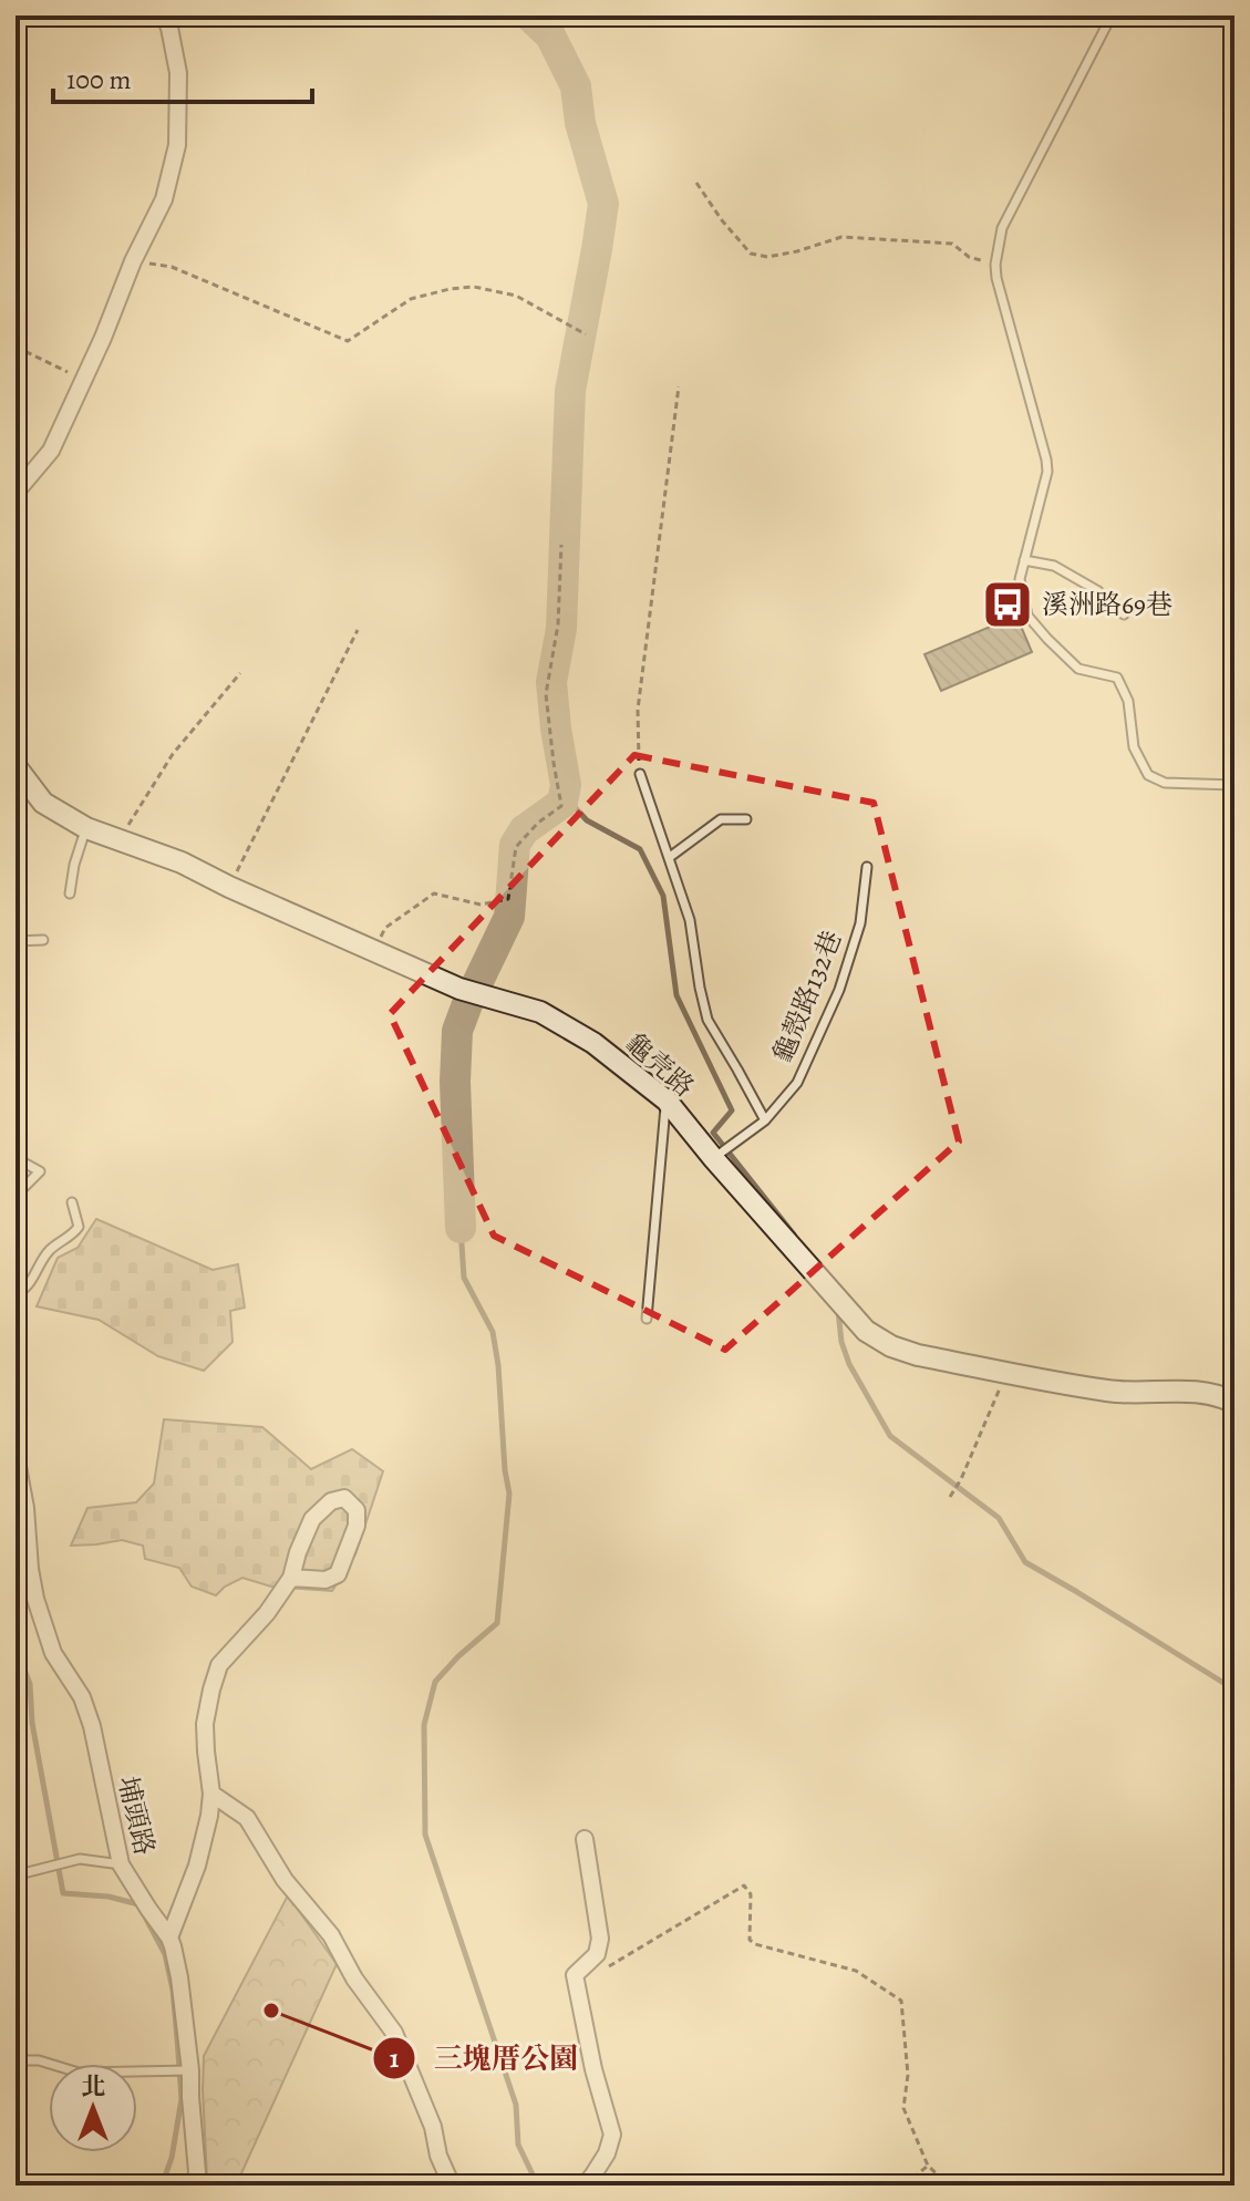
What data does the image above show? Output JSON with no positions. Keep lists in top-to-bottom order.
{
  "streets": {
    "street": ["龜壳路", "埔頭路"],
    "lane": ["龜殼路132巷"]
  },
  "crossings": [
    ["龜殼路132巷", "龜壳路"]
  ],
  "places": {
    "bus stop": ["溪洲路69巷"],
    "other": ["三塊厝公園"]
  },
  "scale_bar": "100 m",
  "north": "top"
}
